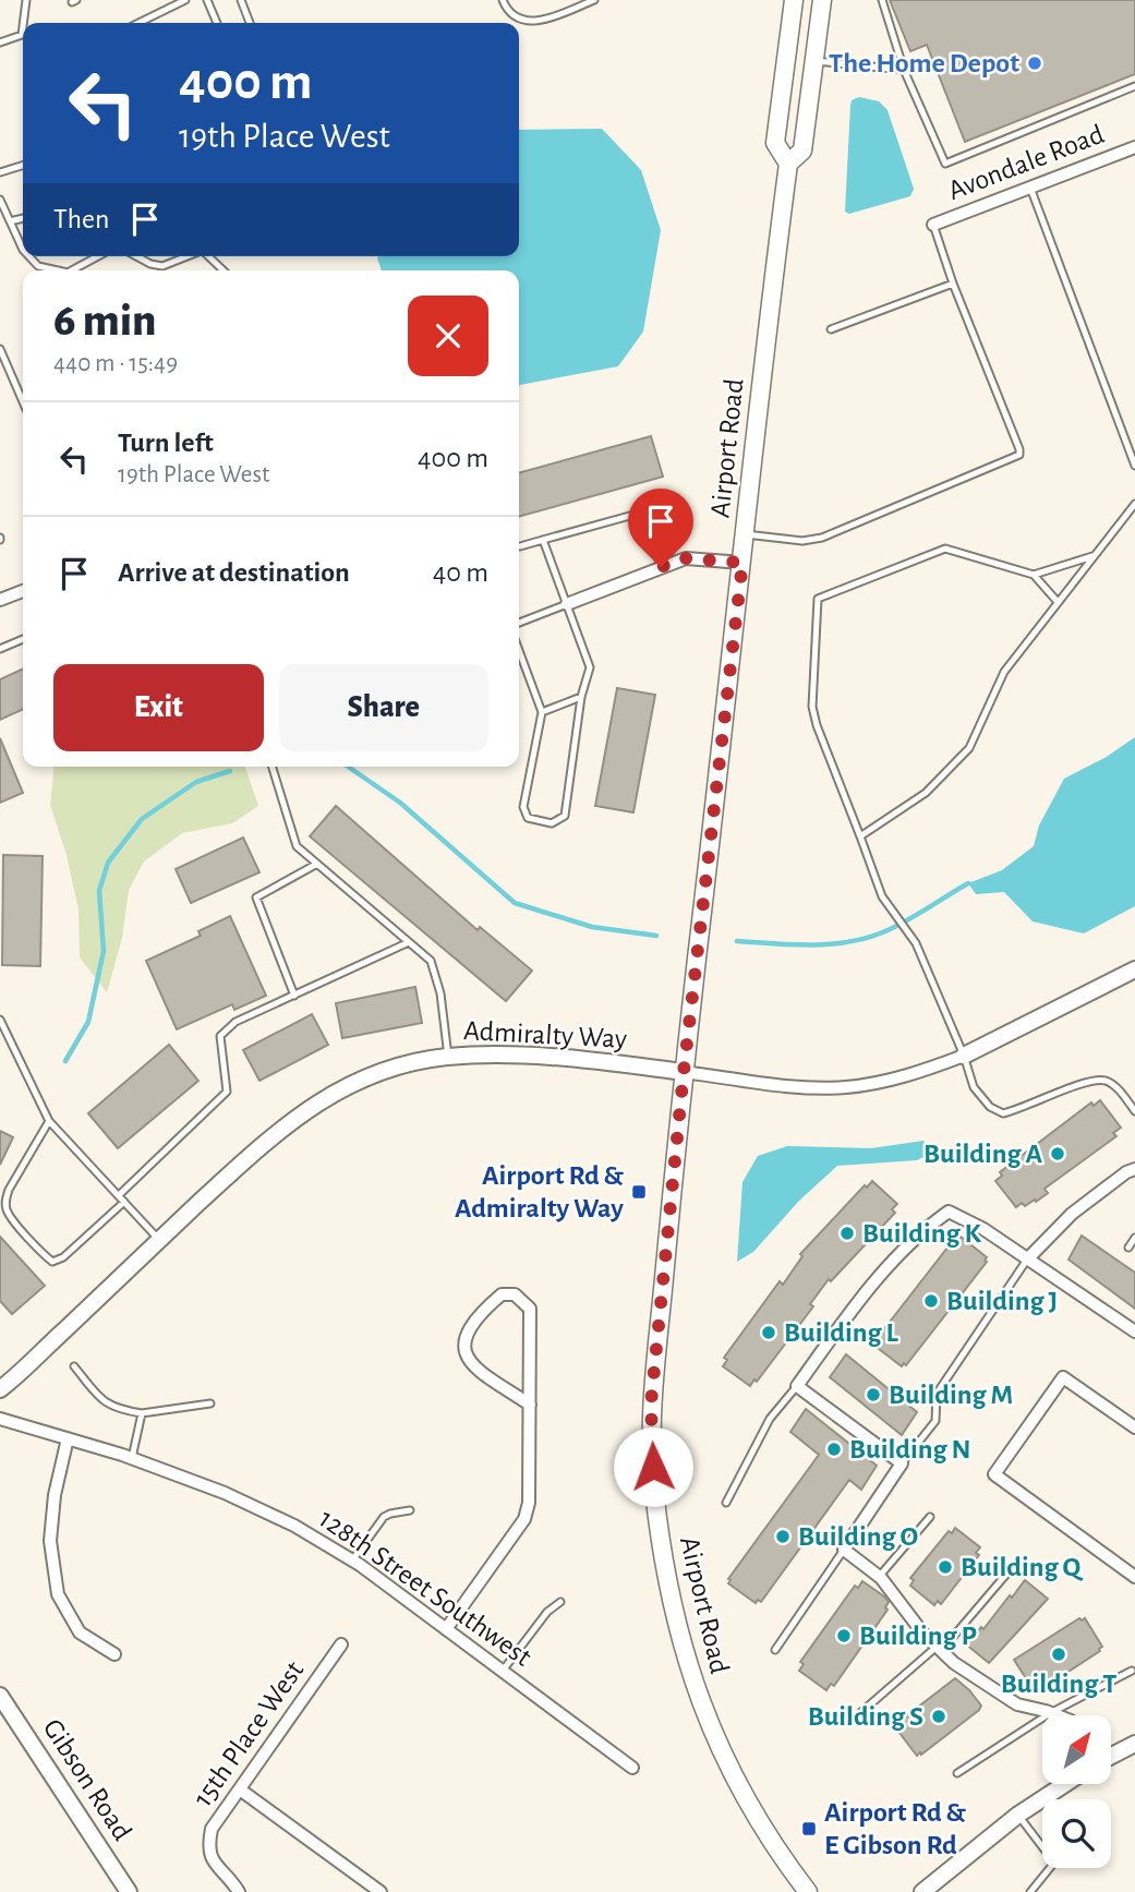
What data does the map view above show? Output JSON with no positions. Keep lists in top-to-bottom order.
{
  "streets": {
    "main road": ["Airport Road"],
    "street": [
      "Avondale Road",
      "Admiralty Way",
      "128th Street Southwest",
      "15th Place West",
      "Gibson Road"
    ]
  },
  "crossings": [
    ["Airport Road", "Admiralty Way"]
  ],
  "places": {
    "other": [
      "The Home Depot",
      "Building A",
      "Building K",
      "Building J",
      "Building L",
      "Building M",
      "Building N",
      "Building O",
      "Building Q",
      "Building P",
      "Building T",
      "Building S"
    ],
    "transit": ["Airport Rd & Admiralty Way", "Airport Rd & E Gibson Rd"]
  },
  "north": "top right",
  "page": {
    "turn": ["400 m", "19th Place West"],
    "then": "Then",
    "heading": ["6 min", "440 m · 15:49"],
    "list": [
      {
        "name": "Turn left",
        "note": "19th Place West",
        "value": "400 m"
      },
      {
        "name": "Arrive at destination",
        "value": "40 m"
      }
    ],
    "buttons": ["Exit", "Share"]
  }
}
